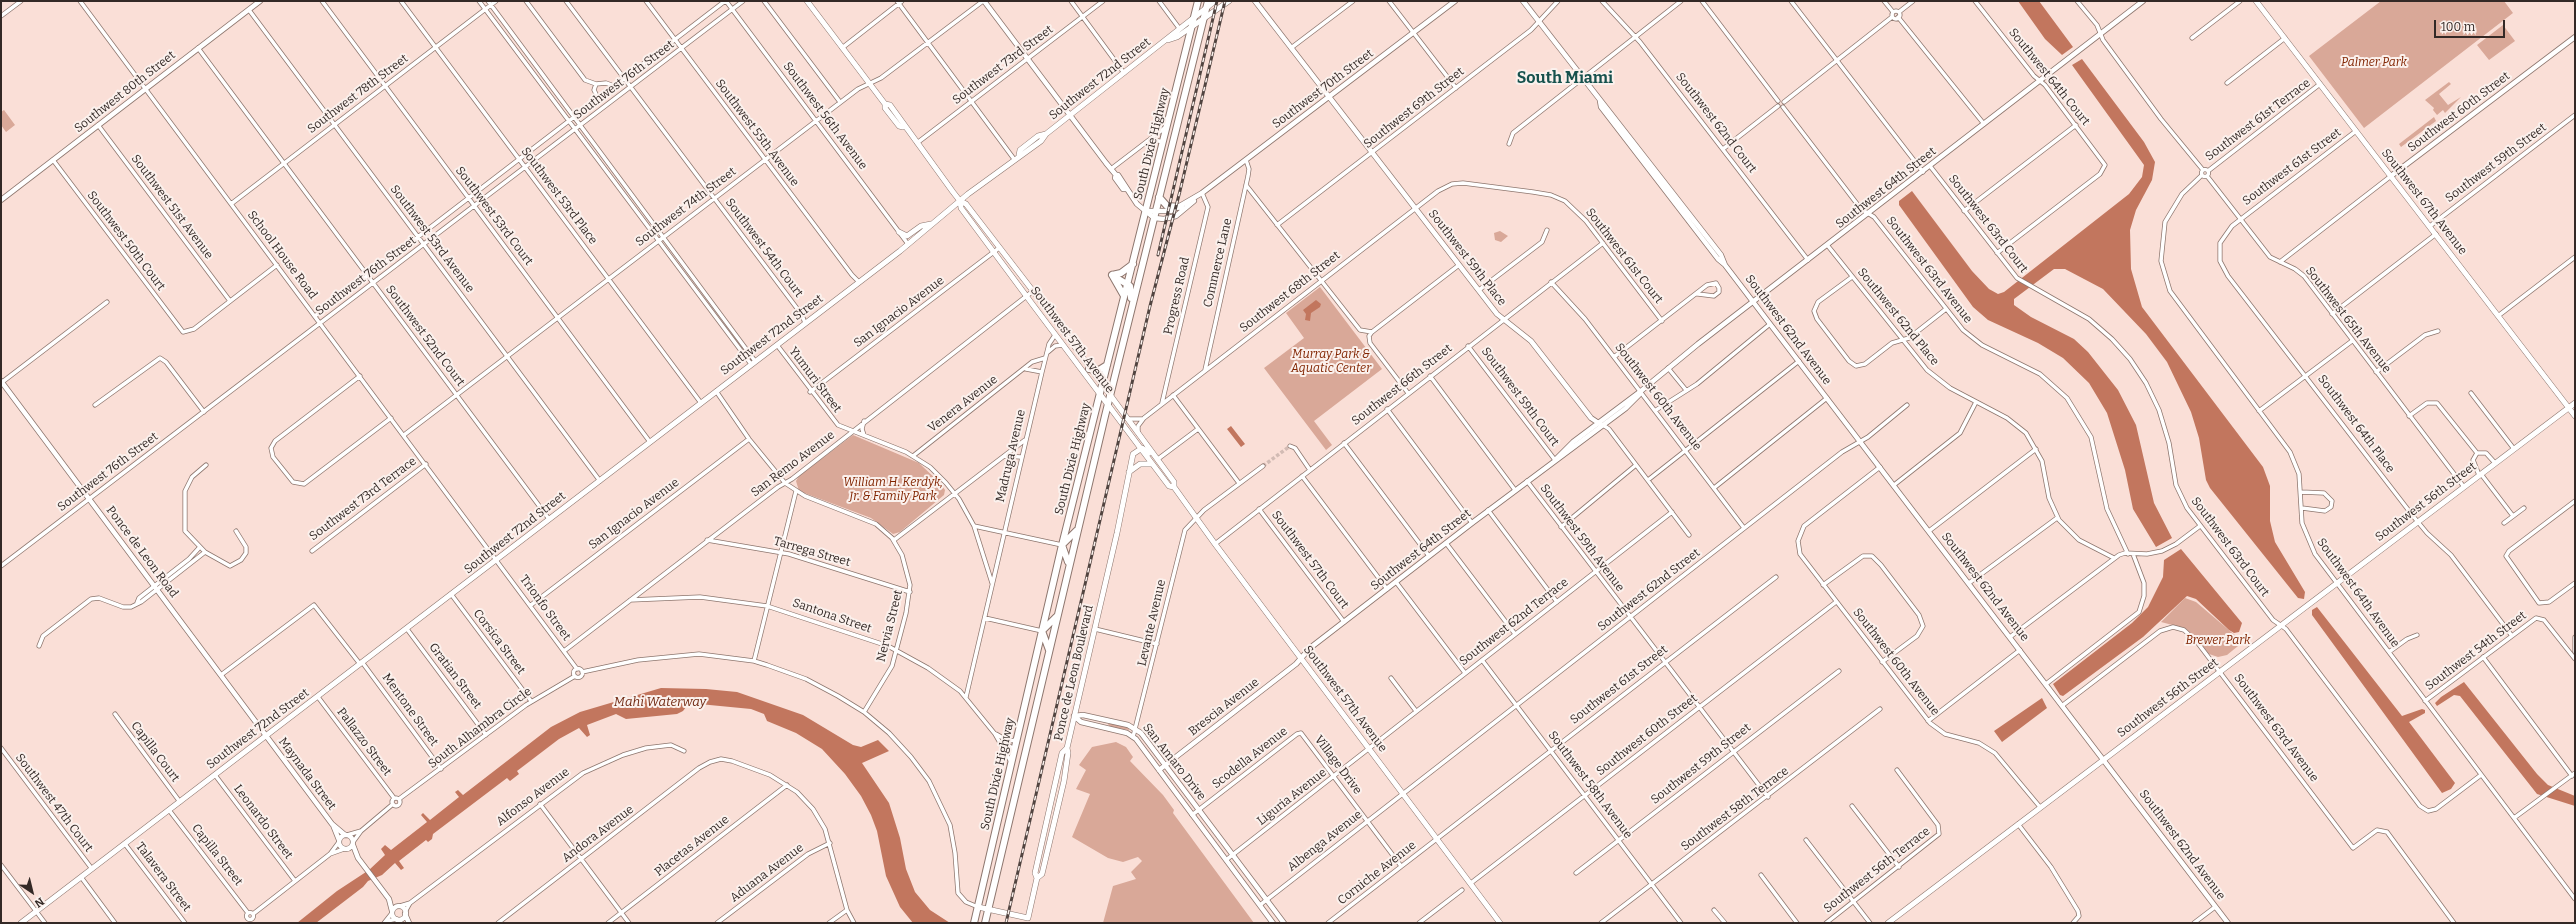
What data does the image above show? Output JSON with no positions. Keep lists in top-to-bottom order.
{
  "streets": {
    "highway": ["South Dixie Highway"],
    "main road": [
      "Southwest 72nd Street",
      "Southwest 67th Avenue",
      "Southwest 57th Avenue",
      "Southwest 56th Street",
      "Ponce de Leon Boulevard"
    ],
    "street": [
      "Southwest 73rd Street",
      "Southwest 64th Court",
      "Southwest 76th Street",
      "Southwest 70th Street",
      "Southwest 80th Street",
      "Southwest 78th Street",
      "Southwest 69th Street",
      "Southwest 60th Street",
      "Southwest 56th Avenue",
      "Southwest 61st Terrace",
      "Southwest 62nd Court",
      "Southwest 55th Avenue",
      "Southwest 59th Street",
      "Southwest 61st Street",
      "Southwest 64th Street",
      "Southwest 53rd Place",
      "Southwest 51st Avenue",
      "Southwest 74th Street",
      "Southwest 53rd Court",
      "Southwest 63rd Court",
      "Southwest 53rd Avenue",
      "Southwest 50th Court",
      "Southwest 54th Court",
      "School House Road",
      "Southwest 61st Court",
      "Southwest 59th Place",
      "Commerce Lane",
      "Southwest 63rd Avenue",
      "Southwest 68th Street",
      "Progress Road",
      "San Ignacio Avenue",
      "Southwest 62nd Place",
      "Southwest 65th Avenue",
      "Southwest 62nd Avenue",
      "Southwest 52nd Court",
      "Yumuri Street",
      "Southwest 66th Street",
      "Southwest 59th Court",
      "Southwest 60th Avenue",
      "Venera Avenue",
      "Southwest 64th Place",
      "Madruga Avenue",
      "San Remo Avenue",
      "Southwest 73rd Terrace",
      "Southwest 59th Avenue",
      "Ponce de Leon Road",
      "Tarrega Street",
      "Southwest 57th Court",
      "Southwest 62nd Street",
      "Southwest 64th Avenue",
      "Trionfo Street",
      "Santona Street",
      "Southwest 62nd Terrace",
      "Levante Avenue",
      "Nervia Street",
      "Corsica Street",
      "Southwest 54th Street",
      "Gratian Street",
      "Brescia Avenue",
      "Mentone Street",
      "South Alhambra Circle",
      "Pallazzo Street",
      "Capilla Court",
      "Scodella Avenue",
      "San Amaro Drive",
      "Village Drive",
      "Maynada Street",
      "Southwest 58th Avenue",
      "Alfonso Avenue",
      "Liguria Avenue",
      "Southwest 47th Court",
      "Southwest 58th Terrace",
      "Leonardo Street",
      "Andora Avenue",
      "Albenga Avenue",
      "Placetas Avenue",
      "Capilla Street",
      "Southwest 56th Terrace",
      "Aduana Avenue",
      "Corniche Avenue",
      "Talavera Street"
    ]
  },
  "crossings": [
    ["Southwest 73rd Street", "Southwest 57th Avenue"],
    ["Southwest 64th Court", "Southwest 64th Street"],
    ["Southwest 64th Court", "Southwest 63rd Court"],
    ["Southwest 72nd Street", "Southwest 56th Avenue"],
    ["Southwest 72nd Street", "Southwest 55th Avenue"],
    ["Southwest 72nd Street", "South Dixie Highway"],
    ["Southwest 72nd Street", "Southwest 53rd Place"],
    ["Southwest 72nd Street", "Southwest 53rd Court"],
    ["Southwest 72nd Street", "Southwest 53rd Avenue"],
    ["Southwest 72nd Street", "Southwest 54th Court"],
    ["Southwest 72nd Street", "School House Road"],
    ["Southwest 72nd Street", "Southwest 52nd Court"],
    ["Southwest 72nd Street", "Southwest 57th Avenue"],
    ["Southwest 72nd Street", "Yumuri Street"],
    ["Southwest 72nd Street", "Ponce de Leon Road"],
    ["Southwest 72nd Street", "Trionfo Street"],
    ["Southwest 72nd Street", "Nervia Street"],
    ["Southwest 72nd Street", "Corsica Street"],
    ["Southwest 72nd Street", "Gratian Street"],
    ["Southwest 72nd Street", "Mentone Street"],
    ["Southwest 72nd Street", "Pallazzo Street"],
    ["Southwest 72nd Street", "Capilla Court"],
    ["Southwest 72nd Street", "Maynada Street"],
    ["Southwest 72nd Street", "Southwest 47th Court"],
    ["Southwest 72nd Street", "Leonardo Street"],
    ["Southwest 72nd Street", "Capilla Street"],
    ["Southwest 72nd Street", "Talavera Street"],
    ["Southwest 76th Street", "Southwest 56th Avenue"],
    ["Southwest 76th Street", "Southwest 55th Avenue"],
    ["Southwest 76th Street", "Southwest 53rd Place"],
    ["Southwest 76th Street", "Southwest 53rd Court"],
    ["Southwest 76th Street", "Southwest 53rd Avenue"],
    ["Southwest 76th Street", "Southwest 54th Court"],
    ["Southwest 76th Street", "School House Road"],
    ["Southwest 76th Street", "Southwest 52nd Court"],
    ["Southwest 76th Street", "Ponce de Leon Road"],
    ["Southwest 70th Street", "South Dixie Highway"],
    ["Southwest 70th Street", "Southwest 59th Place"],
    ["Southwest 70th Street", "Commerce Lane"],
    ["Southwest 70th Street", "Progress Road"],
    ["Southwest 80th Street", "Southwest 51st Avenue"],
    ["Southwest 80th Street", "Southwest 53rd Avenue"],
    ["Southwest 80th Street", "Southwest 50th Court"],
    ["Southwest 80th Street", "School House Road"],
    ["Southwest 80th Street", "Southwest 52nd Court"],
    ["Southwest 78th Street", "Southwest 53rd Place"],
    ["Southwest 78th Street", "Southwest 53rd Court"],
    ["Southwest 78th Street", "Southwest 53rd Avenue"],
    ["Southwest 78th Street", "School House Road"],
    ["Southwest 78th Street", "Southwest 52nd Court"],
    ["Southwest 69th Street", "Southwest 59th Place"],
    ["Southwest 69th Street", "Southwest 62nd Avenue"],
    ["Southwest 60th Street", "Southwest 67th Avenue"],
    ["Southwest 60th Street", "Southwest 65th Avenue"],
    ["Southwest 60th Street", "Southwest 57th Avenue"],
    ["Southwest 60th Street", "Southwest 60th Avenue"],
    ["Southwest 60th Street", "Southwest 59th Avenue"],
    ["Southwest 60th Street", "Southwest 58th Avenue"],
    ["Southwest 56th Avenue", "Southwest 74th Street"],
    ["Southwest 61st Terrace", "Southwest 67th Avenue"],
    ["Southwest 61st Terrace", "Southwest 65th Avenue"],
    ["Southwest 61st Terrace", "Southwest 64th Avenue"],
    ["Southwest 62nd Court", "Southwest 64th Street"],
    ["Southwest 55th Avenue", "Southwest 74th Street"],
    ["South Dixie Highway", "Southwest 57th Avenue"],
    ["South Dixie Highway", "Santona Street"],
    ["Southwest 59th Street", "Southwest 67th Avenue"],
    ["Southwest 59th Street", "Southwest 59th Avenue"],
    ["Southwest 59th Street", "Southwest 58th Avenue"],
    ["Southwest 61st Street", "Southwest 67th Avenue"],
    ["Southwest 61st Street", "Southwest 65th Avenue"],
    ["Southwest 61st Street", "Southwest 57th Avenue"],
    ["Southwest 61st Street", "Southwest 64th Place"],
    ["Southwest 61st Street", "Southwest 59th Avenue"],
    ["Southwest 61st Street", "Southwest 58th Avenue"],
    ["Southwest 61st Street", "Corniche Avenue"],
    ["Southwest 64th Street", "Southwest 63rd Court"],
    ["Southwest 64th Street", "Southwest 59th Place"],
    ["Southwest 64th Street", "Southwest 63rd Avenue"],
    ["Southwest 64th Street", "Southwest 62nd Place"],
    ["Southwest 64th Street", "Southwest 62nd Avenue"],
    ["Southwest 64th Street", "Southwest 57th Avenue"],
    ["Southwest 64th Street", "Southwest 59th Court"],
    ["Southwest 64th Street", "Southwest 60th Avenue"],
    ["Southwest 64th Street", "Southwest 59th Avenue"],
    ["Southwest 64th Street", "Southwest 57th Court"],
    ["Southwest 64th Street", "Brescia Avenue"],
    ["Southwest 53rd Place", "Southwest 74th Street"],
    ["Southwest 67th Avenue", "Southwest 56th Street"],
    ["Southwest 51st Avenue", "Southwest 50th Court"],
    ["Southwest 74th Street", "Southwest 53rd Court"],
    ["Southwest 74th Street", "Southwest 53rd Avenue"],
    ["Southwest 74th Street", "Southwest 54th Court"],
    ["Southwest 74th Street", "School House Road"],
    ["Southwest 74th Street", "Southwest 52nd Court"],
    ["Southwest 74th Street", "Southwest 57th Avenue"],
    ["Southwest 63rd Court", "Southwest 56th Street"],
    ["Southwest 63rd Court", "Southwest 64th Avenue"],
    ["School House Road", "Southwest 73rd Terrace"],
    ["School House Road", "Trionfo Street"],
    ["Southwest 61st Court", "Southwest 68th Street"],
    ["Southwest 61st Court", "Southwest 66th Street"],
    ["Southwest 59th Place", "Southwest 68th Street"],
    ["Southwest 59th Place", "Southwest 66th Street"],
    ["Southwest 59th Place", "Southwest 62nd Terrace"],
    ["Commerce Lane", "Southwest 68th Street"],
    ["Southwest 63rd Avenue", "Southwest 62nd Avenue"],
    ["Southwest 63rd Avenue", "Southwest 56th Street"],
    ["Southwest 68th Street", "Progress Road"],
    ["San Ignacio Avenue", "Southwest 57th Avenue"],
    ["San Ignacio Avenue", "Yumuri Street"],
    ["San Ignacio Avenue", "Trionfo Street"],
    ["San Ignacio Avenue", "Nervia Street"],
    ["Southwest 65th Avenue", "Southwest 64th Place"],
    ["Southwest 65th Avenue", "Southwest 56th Street"],
    ["Southwest 62nd Avenue", "Southwest 60th Avenue"],
    ["Southwest 62nd Avenue", "Southwest 56th Street"],
    ["Southwest 62nd Avenue", "Southwest 62nd Street"],
    ["Southwest 57th Avenue", "Southwest 66th Street"],
    ["Southwest 57th Avenue", "Madruga Avenue"],
    ["Southwest 57th Avenue", "San Remo Avenue"],
    ["Southwest 57th Avenue", "Southwest 62nd Street"],
    ["Southwest 57th Avenue", "Southwest 62nd Terrace"],
    ["Southwest 57th Avenue", "Levante Avenue"],
    ["Southwest 57th Avenue", "Ponce de Leon Boulevard"],
    ["Southwest 57th Avenue", "Brescia Avenue"],
    ["Southwest 57th Avenue", "Liguria Avenue"],
    ["Southwest 57th Avenue", "Albenga Avenue"],
    ["Southwest 57th Avenue", "Corniche Avenue"],
    ["Yumuri Street", "Venera Avenue"],
    ["Yumuri Street", "Madruga Avenue"],
    ["Yumuri Street", "San Remo Avenue"],
    ["Southwest 66th Street", "Southwest 59th Court"],
    ["Southwest 66th Street", "Southwest 60th Avenue"],
    ["Southwest 66th Street", "Southwest 57th Court"],
    ["Southwest 60th Avenue", "Southwest 56th Street"],
    ["Southwest 60th Avenue", "Southwest 62nd Street"],
    ["Venera Avenue", "Madruga Avenue"],
    ["Southwest 64th Place", "Southwest 56th Street"],
    ["Southwest 64th Place", "Southwest 54th Street"],
    ["Madruga Avenue", "Santona Street"],
    ["San Remo Avenue", "Tarrega Street"],
    ["San Remo Avenue", "Trionfo Street"],
    ["San Remo Avenue", "Santona Street"],
    ["San Remo Avenue", "Nervia Street"],
    ["Southwest 56th Street", "Southwest 64th Avenue"],
    ["Southwest 59th Avenue", "Southwest 62nd Street"],
    ["Southwest 59th Avenue", "Southwest 62nd Terrace"],
    ["Southwest 59th Avenue", "Southwest 58th Terrace"],
    ["Ponce de Leon Road", "Mentone Street"],
    ["Ponce de Leon Road", "Maynada Street"],
    ["Tarrega Street", "Nervia Street"],
    ["Southwest 62nd Street", "Southwest 58th Avenue"],
    ["Southwest 62nd Street", "Albenga Avenue"],
    ["Southwest 64th Avenue", "Southwest 54th Street"],
    ["Santona Street", "Nervia Street"],
    ["Southwest 62nd Terrace", "Southwest 58th Avenue"],
    ["Southwest 62nd Terrace", "Liguria Avenue"],
    ["Levante Avenue", "San Amaro Drive"],
    ["Corsica Street", "South Alhambra Circle"],
    ["Ponce de Leon Boulevard", "San Amaro Drive"],
    ["Gratian Street", "South Alhambra Circle"],
    ["Brescia Avenue", "San Amaro Drive"],
    ["Mentone Street", "South Alhambra Circle"],
    ["Scodella Avenue", "San Amaro Drive"],
    ["Scodella Avenue", "Village Drive"],
    ["San Amaro Drive", "Liguria Avenue"],
    ["San Amaro Drive", "Albenga Avenue"],
    ["Village Drive", "Liguria Avenue"],
    ["Village Drive", "Albenga Avenue"],
    ["Village Drive", "Corniche Avenue"],
    ["Southwest 58th Avenue", "Southwest 58th Terrace"],
    ["Andora Avenue", "Placetas Avenue"]
  ],
  "districts": ["South Miami"],
  "water": ["Mahi Waterway"],
  "parks": [
    "Palmer Park",
    "Murray Park & Aquatic Center",
    "William H. Kerdyk, Jr. & Family Park",
    "Brewer Park"
  ],
  "scale_bar": "100 m",
  "north": "bottom right"
}
